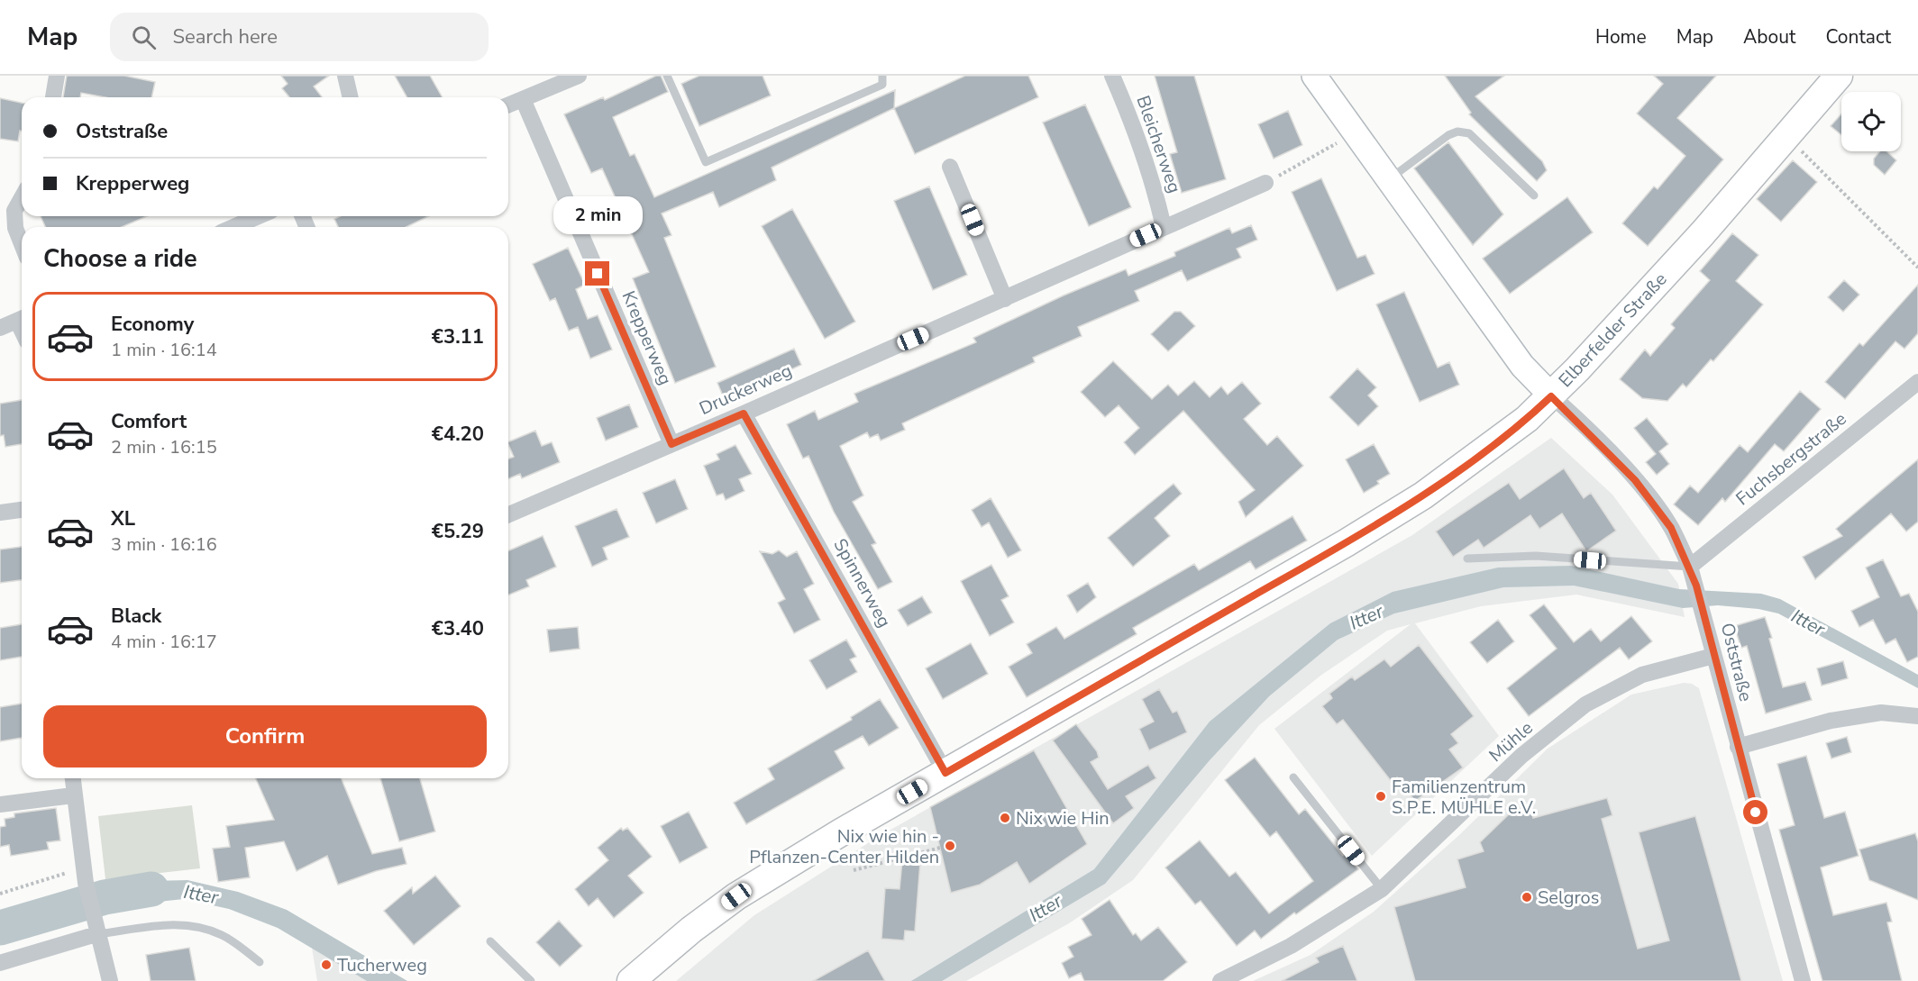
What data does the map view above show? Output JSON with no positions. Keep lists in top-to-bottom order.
{
  "streets": {
    "main road": ["Elberfelder Straße"],
    "street": [
      "Bleicherweg",
      "Krepperweg",
      "Druckerweg",
      "Fuchsbergstraße",
      "Spinnerweg",
      "Oststraße",
      "Mühle"
    ]
  },
  "crossings": [
    ["Bleicherweg", "Druckerweg"],
    ["Elberfelder Straße", "Spinnerweg"],
    ["Elberfelder Straße", "Oststraße"],
    ["Krepperweg", "Druckerweg"],
    ["Druckerweg", "Spinnerweg"],
    ["Fuchsbergstraße", "Oststraße"],
    ["Oststraße", "Mühle"]
  ],
  "water": ["Itter"],
  "places": [
    "Familienzentrum S.P.E. MÜHLE e.V.",
    "Nix wie Hin",
    "Nix wie hin - Pflanzen-Center Hilden",
    "Selgros",
    "Tucherweg"
  ],
  "page": {
    "header": "Map",
    "search": "Search here",
    "nav": [
      "Home",
      "Map",
      "About",
      "Contact"
    ],
    "banner": ["Oststraße", "Krepperweg"],
    "bubble": "2 min",
    "heading": "Choose a ride",
    "list": [
      {
        "name": "Economy",
        "note": "1 min · 16:14",
        "value": "€3.11"
      },
      {
        "name": "Comfort",
        "note": "2 min · 16:15",
        "value": "€4.20"
      },
      {
        "name": "XL",
        "note": "3 min · 16:16",
        "value": "€5.29"
      },
      {
        "name": "Black",
        "note": "4 min · 16:17",
        "value": "€3.40"
      }
    ],
    "buttons": "Confirm"
  }
}
